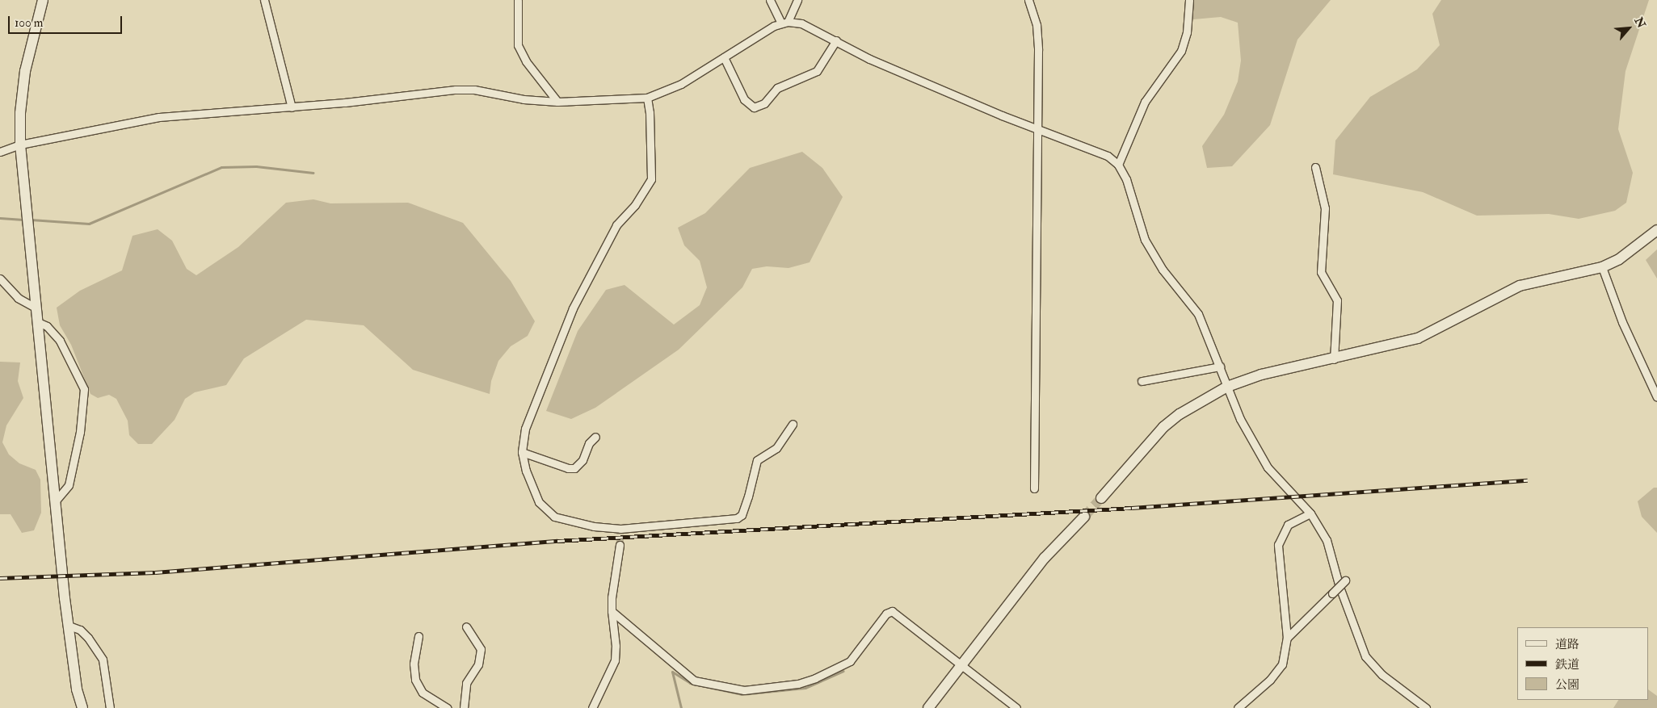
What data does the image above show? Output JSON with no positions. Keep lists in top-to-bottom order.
{
  "legend": ["道路", "鉄道", "公園"],
  "scale_bar": "100 m",
  "north": "top right"
}
